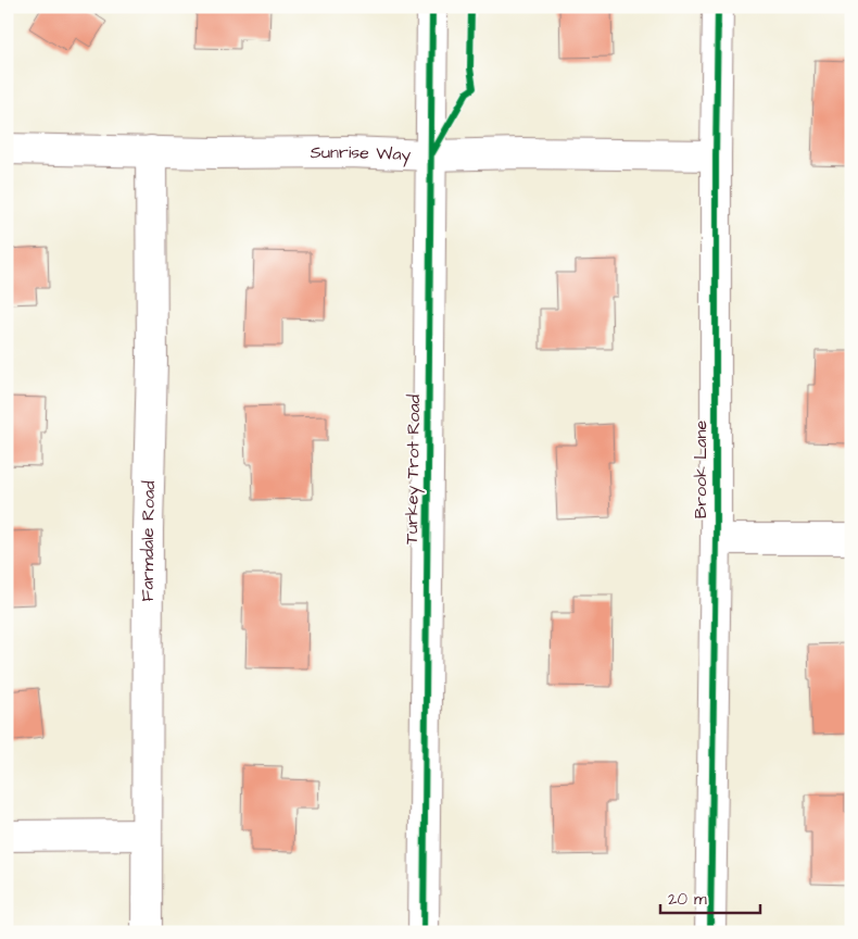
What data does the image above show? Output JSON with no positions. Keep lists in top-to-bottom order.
{
  "streets": {
    "street": [
      "Sunrise Way",
      "Turkey Trot Road",
      "Brook Lane",
      "Farmdale Road"
    ]
  },
  "crossings": [
    ["Sunrise Way", "Turkey Trot Road"],
    ["Sunrise Way", "Brook Lane"],
    ["Sunrise Way", "Farmdale Road"]
  ],
  "scale_bar": "20 m"
}
